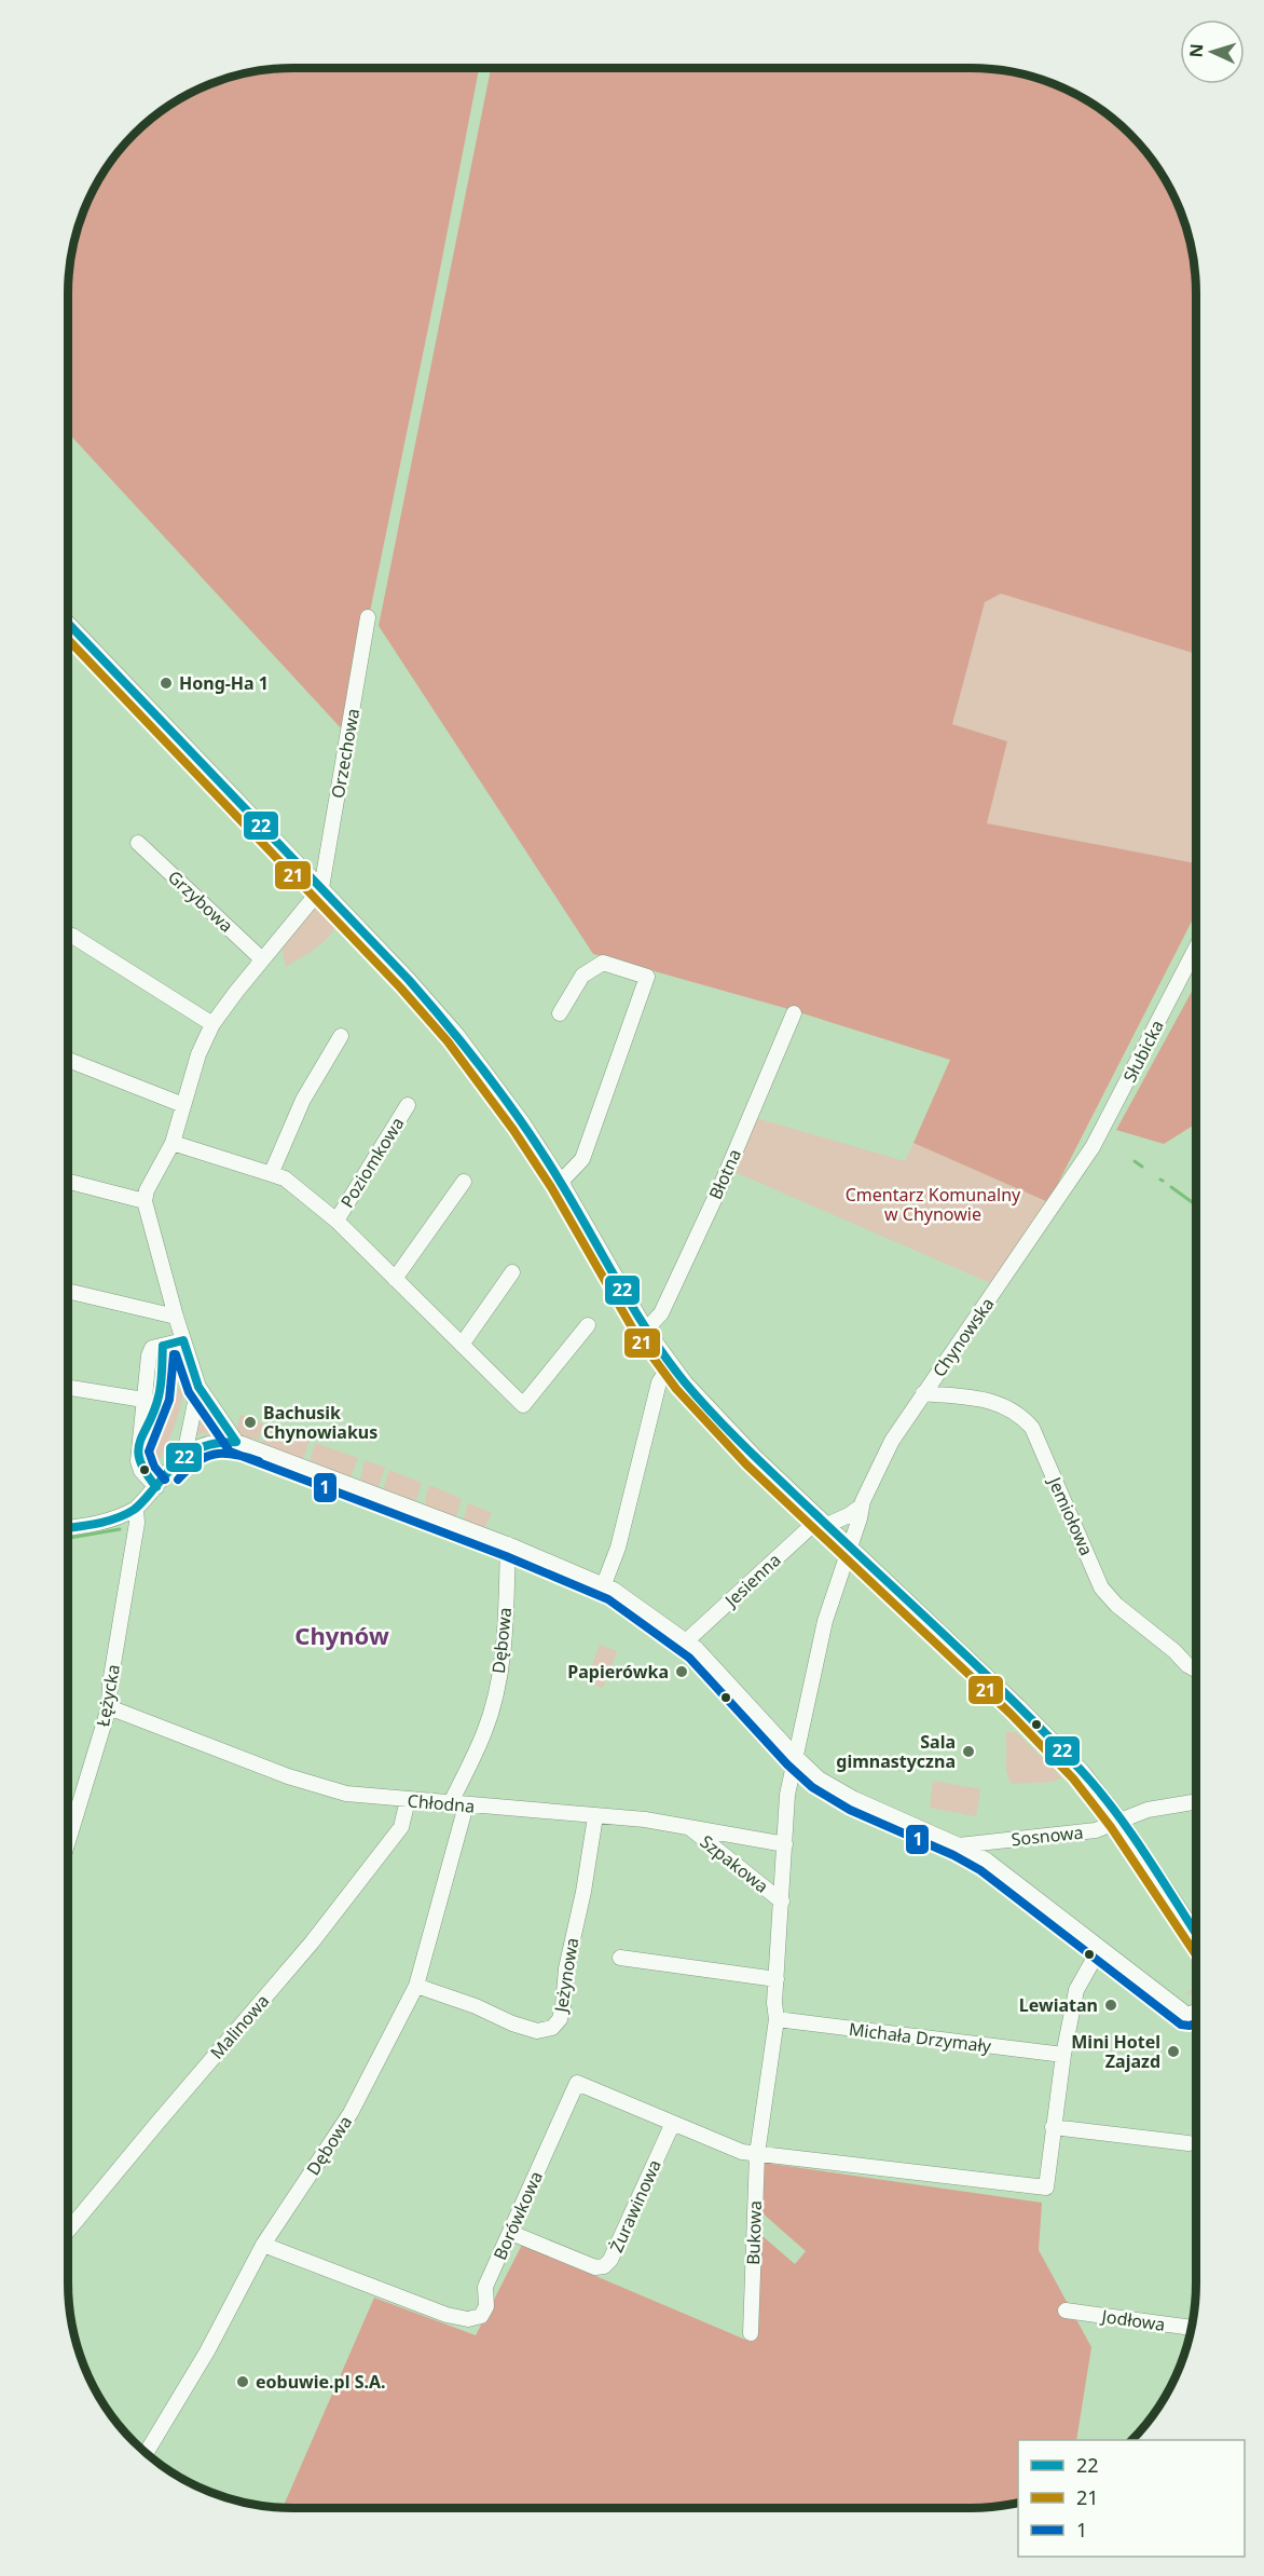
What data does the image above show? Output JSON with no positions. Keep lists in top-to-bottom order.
{
  "streets": {
    "street": [
      "Orzechowa",
      "Grzybowa",
      "Słubicka",
      "Poziomkowa",
      "Błotna",
      "Chynowska",
      "Jemiołowa",
      "Jesienna",
      "Dębowa",
      "Łężycka",
      "Chłodna",
      "Sosnowa",
      "Szpakowa",
      "Jeżynowa",
      "Malinowa",
      "Michała Drzymały",
      "Żurawinowa",
      "Borówkowa",
      "Bukowa",
      "Jodłowa"
    ]
  },
  "crossings": [
    ["Słubicka", "Chynowska"],
    ["Chynowska", "Jemiołowa"],
    ["Chynowska", "Bukowa"],
    ["Dębowa", "Chłodna"],
    ["Dębowa", "Jeżynowa"],
    ["Dębowa", "Borówkowa"],
    ["Łężycka", "Chłodna"],
    ["Chłodna", "Szpakowa"],
    ["Chłodna", "Jeżynowa"],
    ["Chłodna", "Malinowa"],
    ["Chłodna", "Bukowa"],
    ["Szpakowa", "Bukowa"],
    ["Michała Drzymały", "Bukowa"],
    ["Żurawinowa", "Borówkowa"],
    ["Borówkowa", "Bukowa"]
  ],
  "districts": ["Chynów"],
  "parks": ["Cmentarz Komunalny w Chynowie"],
  "places": [
    "Hong-Ha 1",
    "Bachusik Chynowiakus",
    "Papierówka",
    "Sala gimnastyczna",
    "Lewiatan",
    "Mini Hotel Zajazd",
    "eobuwie.pl S.A."
  ],
  "lines": ["transit line 22", "transit line 21", "transit line 1"],
  "legend": ["22", "21", "1"],
  "north": "left"
}
